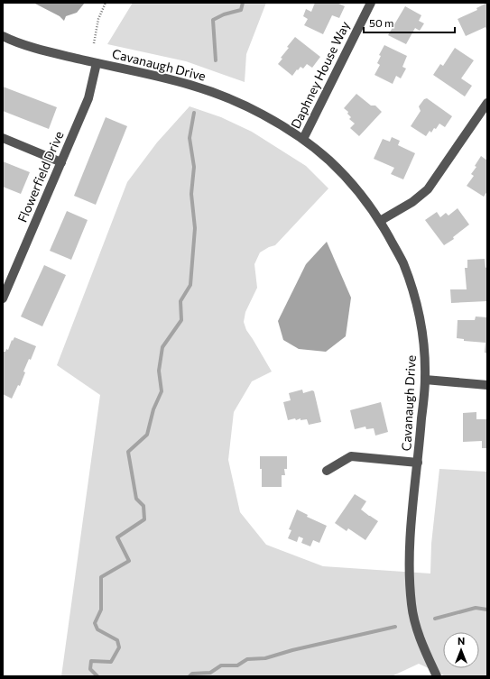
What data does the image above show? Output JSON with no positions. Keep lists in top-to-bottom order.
{
  "streets": {
    "street": ["Cavanaugh Drive", "Daphney House Way", "Flowerfield Drive"]
  },
  "crossings": [
    ["Cavanaugh Drive", "Daphney House Way"],
    ["Cavanaugh Drive", "Flowerfield Drive"]
  ],
  "scale_bar": "50 m",
  "north": "top"
}
